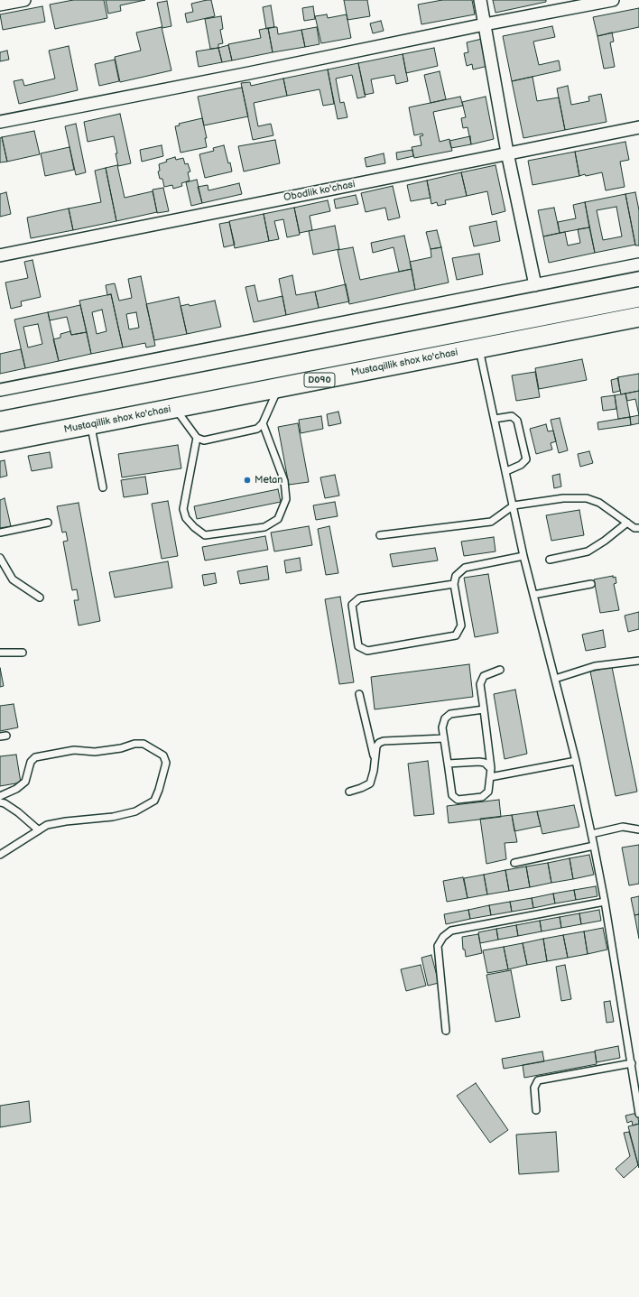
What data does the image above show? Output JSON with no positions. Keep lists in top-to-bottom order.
{
  "streets": {
    "main road": ["Mustaqillik shox ko'chasi", "D090"],
    "street": ["Obodlik ko'chasi"]
  },
  "places": ["Metan"]
}
